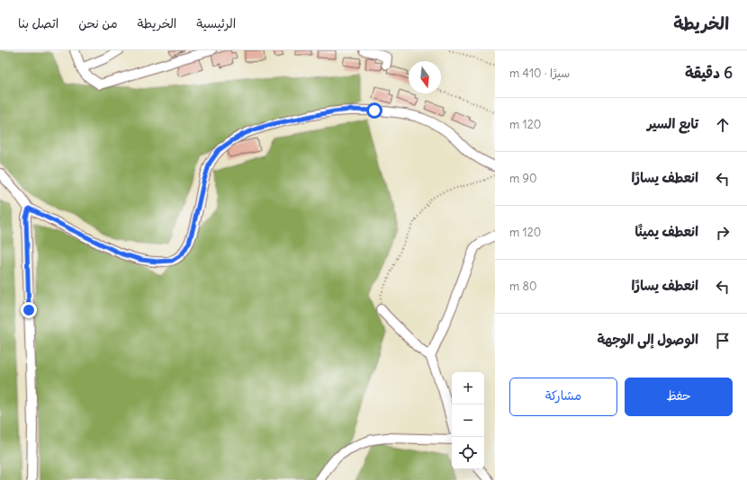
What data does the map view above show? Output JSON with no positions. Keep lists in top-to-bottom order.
{
  "north": "bottom",
  "page": {
    "header": "الخريطة",
    "nav": [
      "الرئيسية",
      "الخريطة",
      "من نحن",
      "اتصل بنا"
    ],
    "heading": ["6 دقيقة", "سيرًا · 410 m"],
    "list": [
      ["تابع السير", "120 m"],
      ["انعطف يسارًا", "90 m"],
      ["انعطف يمينًا", "120 m"],
      ["انعطف يسارًا", "80 m"],
      "الوصول إلى الوجهة"
    ],
    "buttons": ["حفظ", "مشاركة"],
    "map_buttons": ["+", "−"]
  }
}
